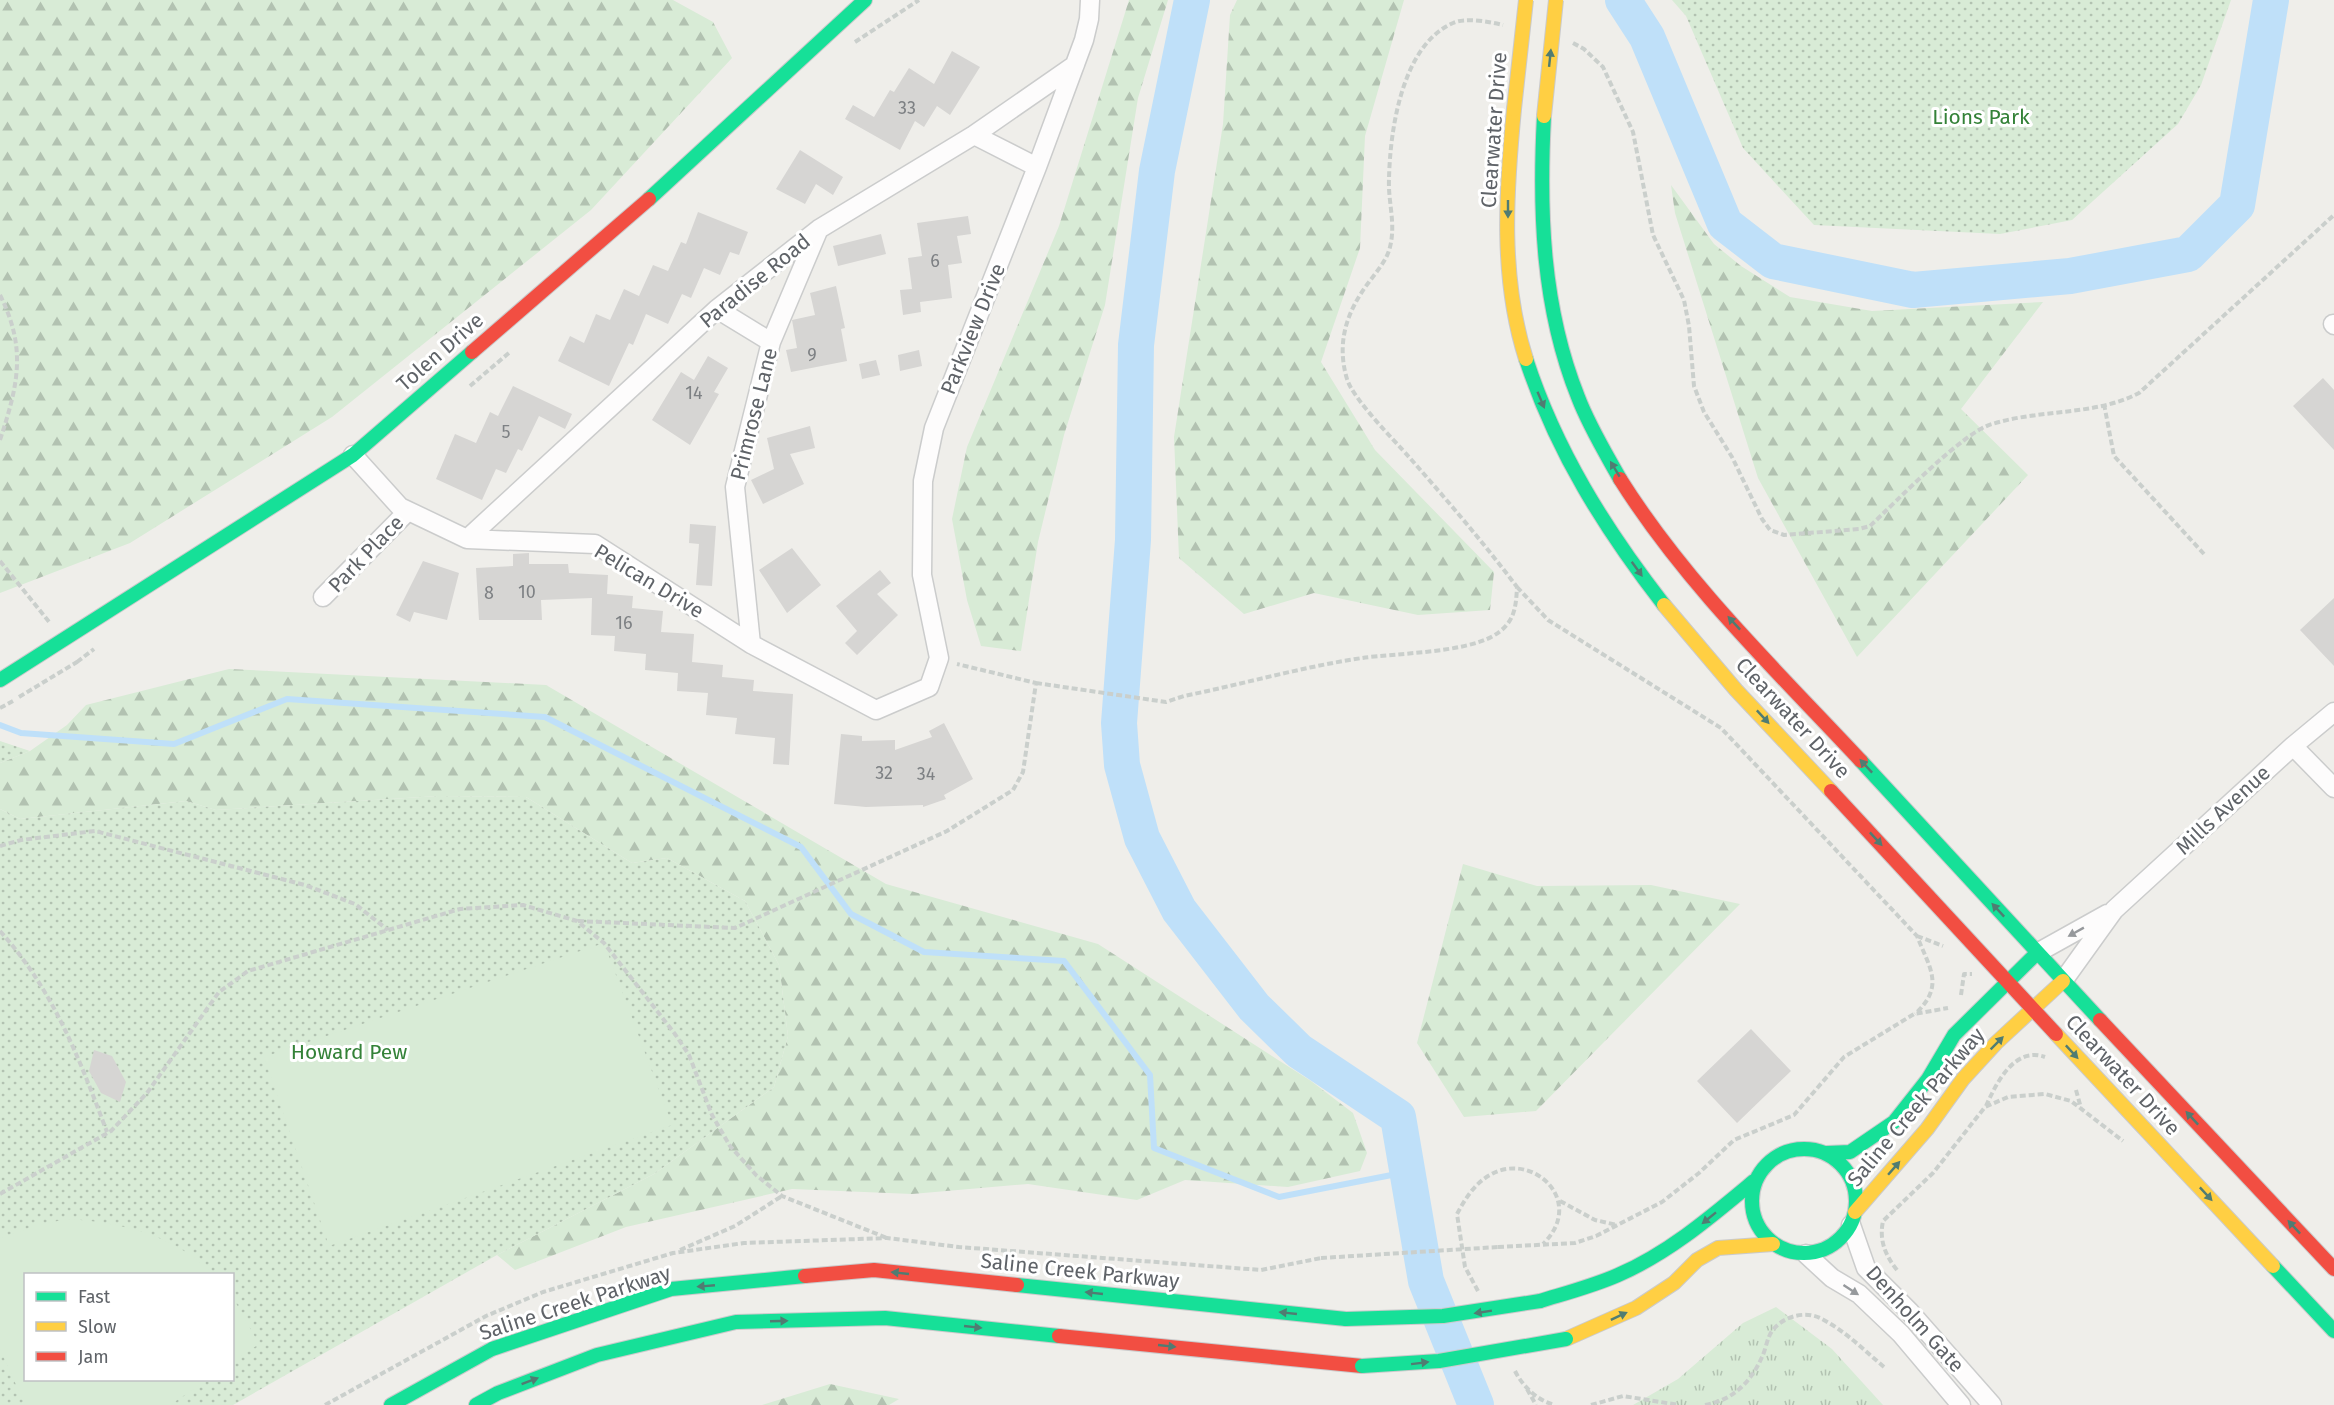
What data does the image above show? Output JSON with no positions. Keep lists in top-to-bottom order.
{
  "streets": {
    "main road": ["Clearwater Drive", "Tolen Drive", "Saline Creek Parkway"],
    "street": [
      "Paradise Road",
      "Parkview Drive",
      "Primrose Lane",
      "Park Place",
      "Pelican Drive",
      "Mills Avenue",
      "Denholm Gate"
    ]
  },
  "crossings": [
    ["Clearwater Drive", "Mills Avenue"],
    ["Clearwater Drive", "Saline Creek Parkway"],
    ["Paradise Road", "Parkview Drive"],
    ["Paradise Road", "Primrose Lane"],
    ["Paradise Road", "Pelican Drive"],
    ["Parkview Drive", "Pelican Drive"],
    ["Tolen Drive", "Pelican Drive"],
    ["Primrose Lane", "Pelican Drive"],
    ["Park Place", "Pelican Drive"],
    ["Mills Avenue", "Saline Creek Parkway"],
    ["Saline Creek Parkway", "Denholm Gate"]
  ],
  "parks": ["Lions Park", "Howard Pew"],
  "house_numbers": [
    "33",
    "6",
    "9",
    "14",
    "5",
    "10",
    "8",
    "16",
    "32",
    "34"
  ],
  "legend": ["Fast", "Slow", "Jam"]
}
